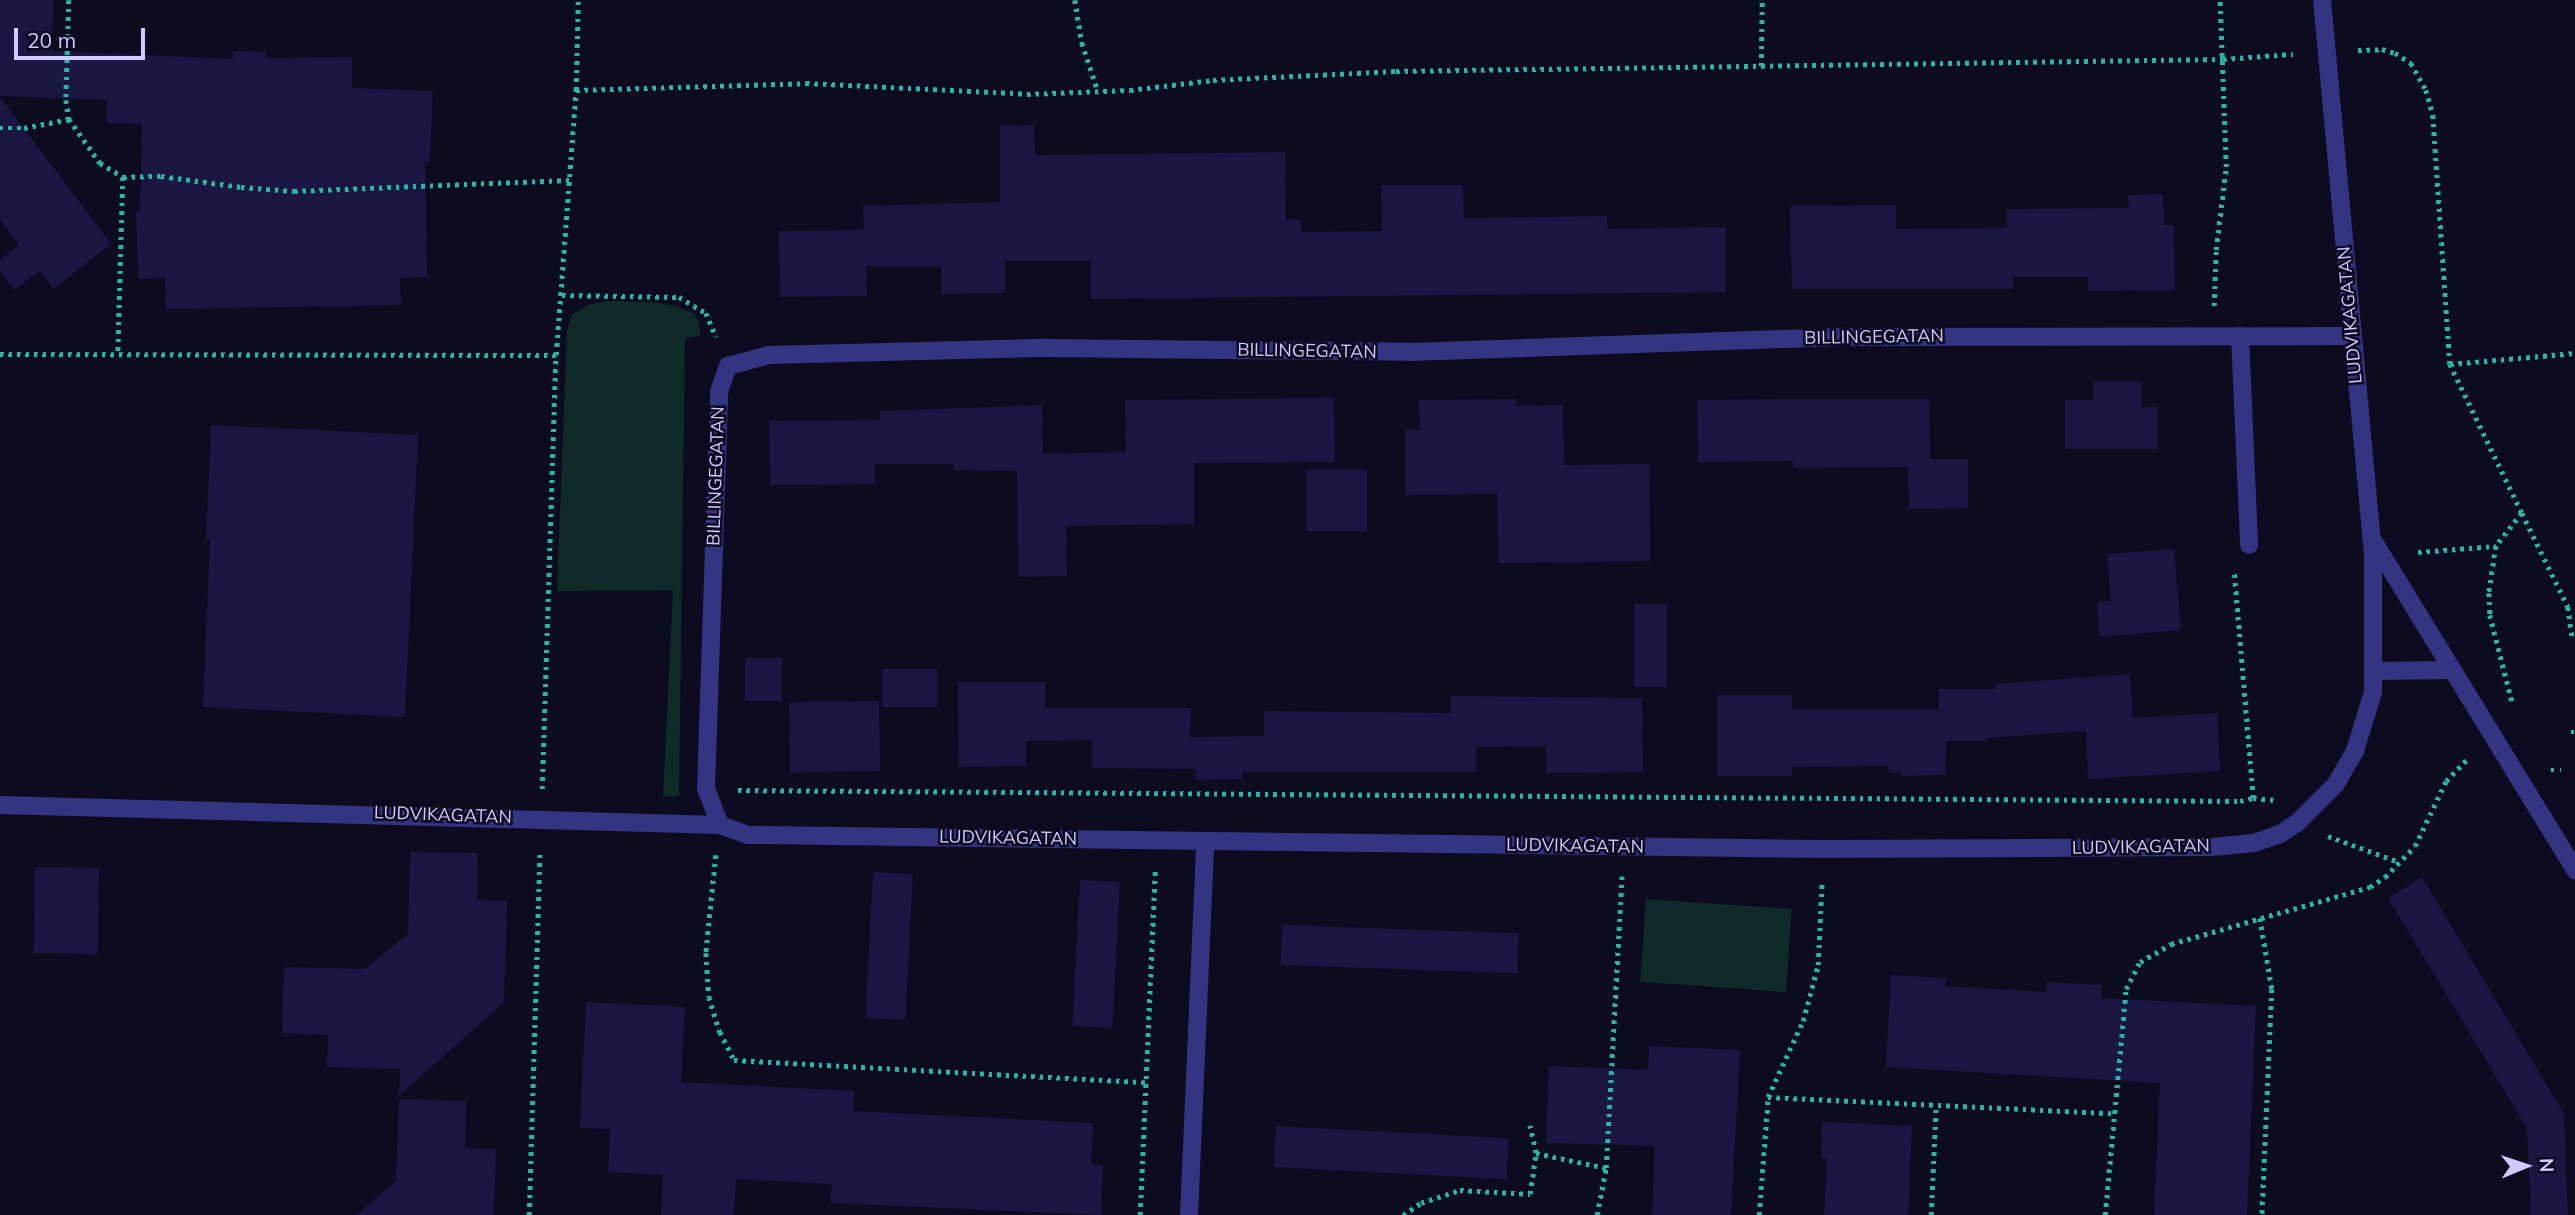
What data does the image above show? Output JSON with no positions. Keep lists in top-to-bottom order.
{
  "streets": {
    "street": ["LUDVIKAGATAN", "BILLINGEGATAN"]
  },
  "crossings": [
    ["LUDVIKAGATAN", "BILLINGEGATAN"]
  ],
  "scale_bar": "20 m",
  "north": "right"
}
